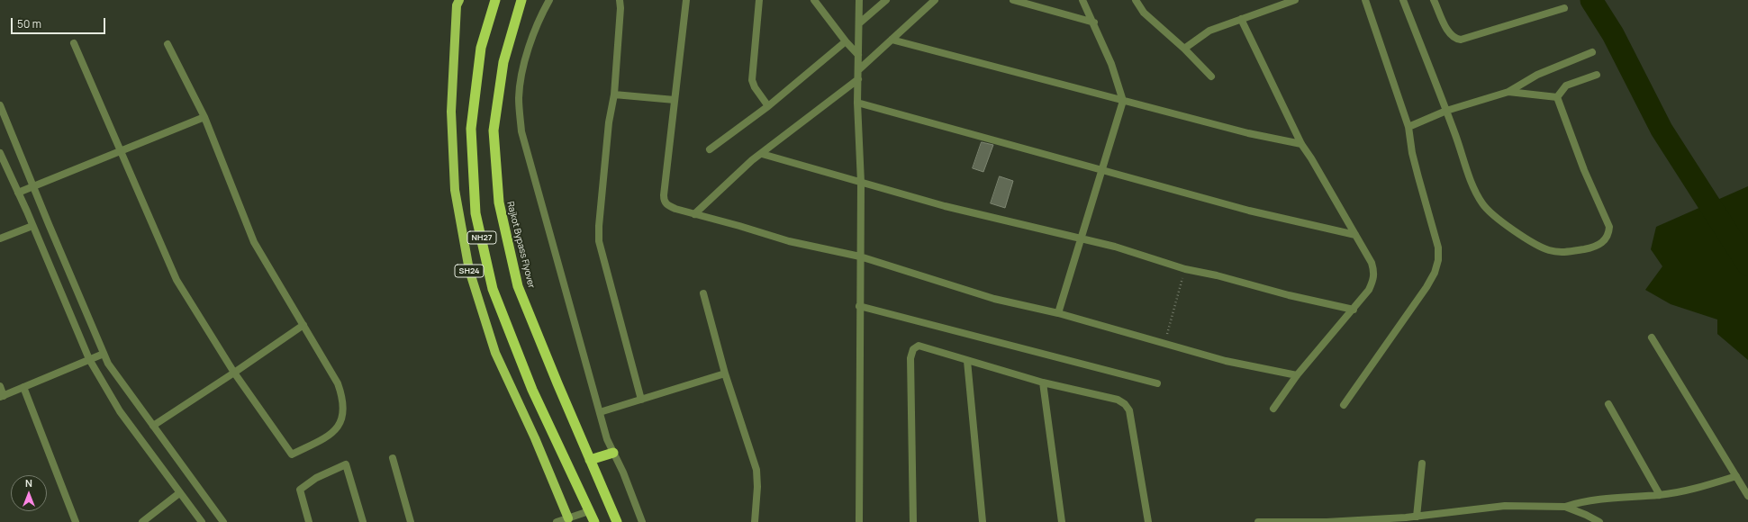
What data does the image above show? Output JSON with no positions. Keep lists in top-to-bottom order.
{
  "streets": {
    "highway": ["NH27", "Rajkot Bypass Flyover"],
    "main road": ["SH24"]
  },
  "scale_bar": "50 m",
  "north": "top"
}
